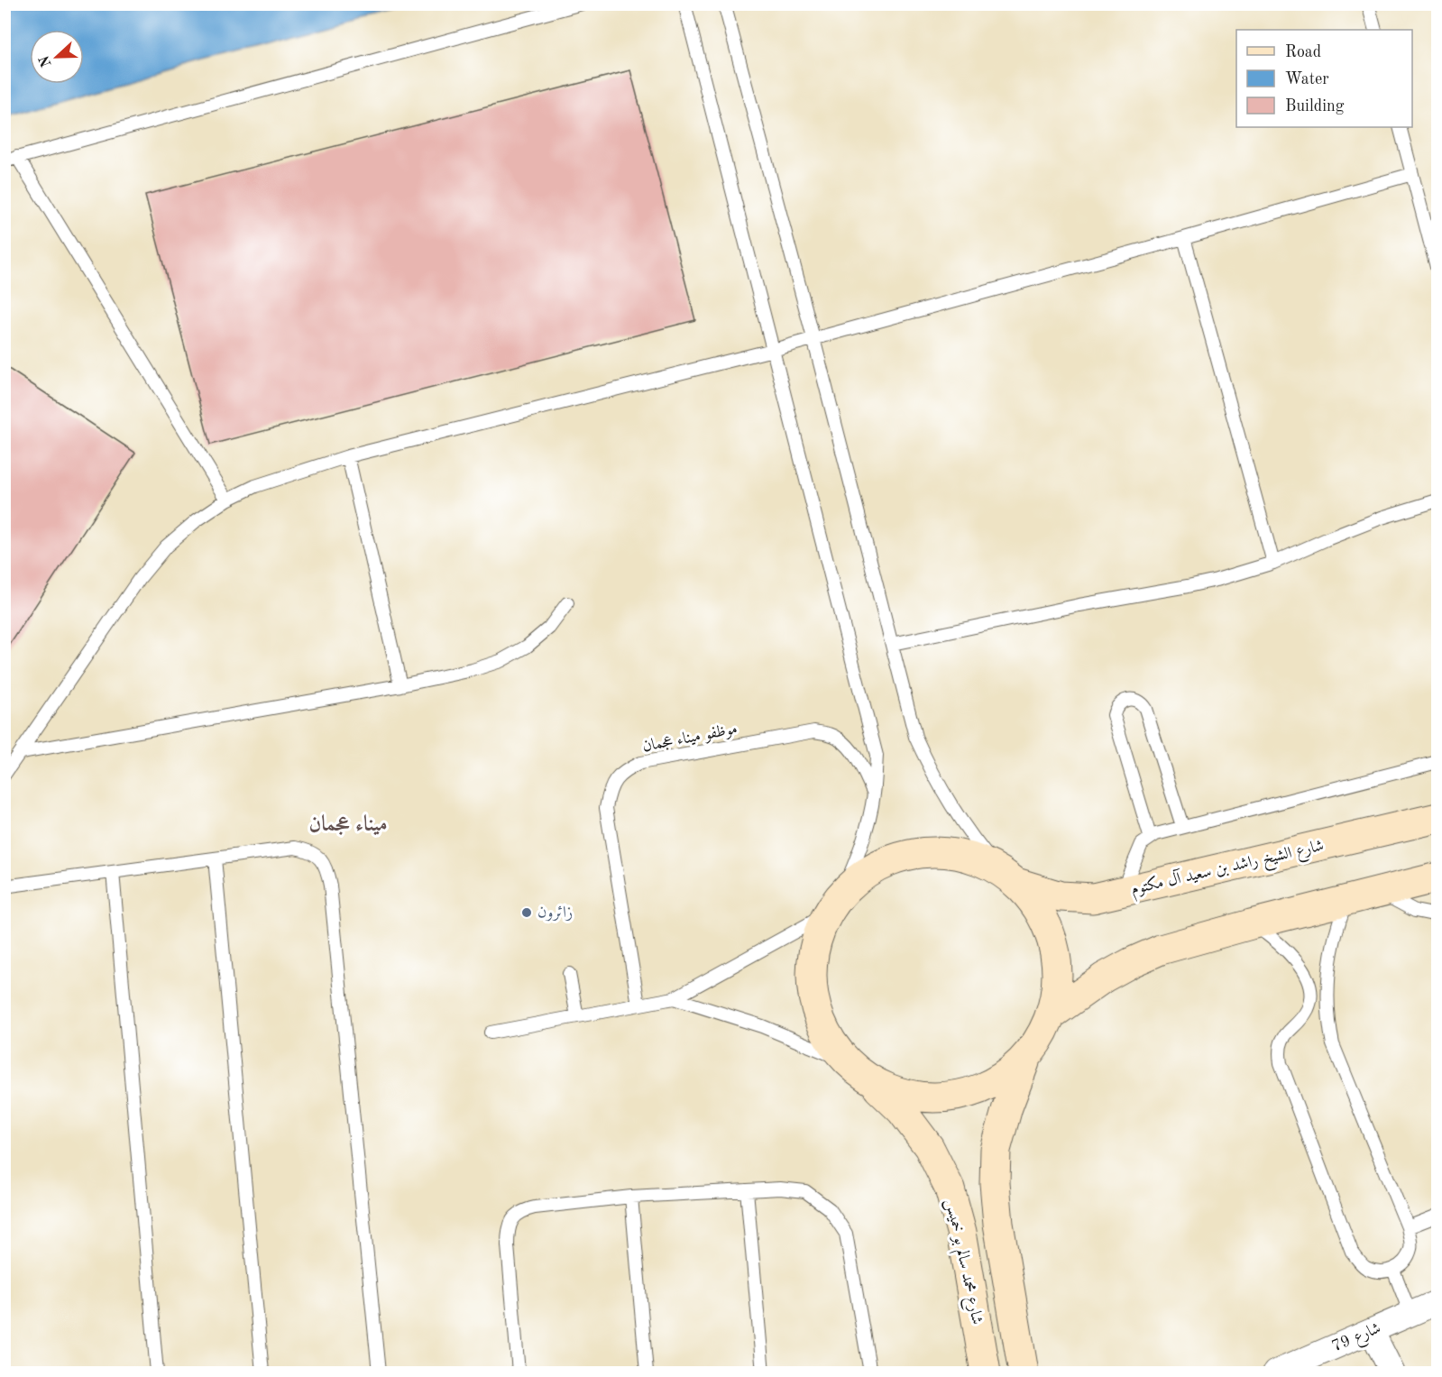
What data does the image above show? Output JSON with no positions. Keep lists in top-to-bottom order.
{
  "streets": {
    "main road": ["شارع الشيخ راشد بن سعيد آل مكتوم", "شارع محمد سالم بو خميس"],
    "street": ["شارع 79"],
    "lane": ["موظفو ميناء عجمان"]
  },
  "crossings": [
    ["شارع الشيخ راشد بن سعيد آل مكتوم", "شارع محمد سالم بو خميس"]
  ],
  "districts": ["ميناء عجمان"],
  "places": ["زائرون"],
  "legend": ["Road", "Water", "Building"],
  "north": "left"
}
